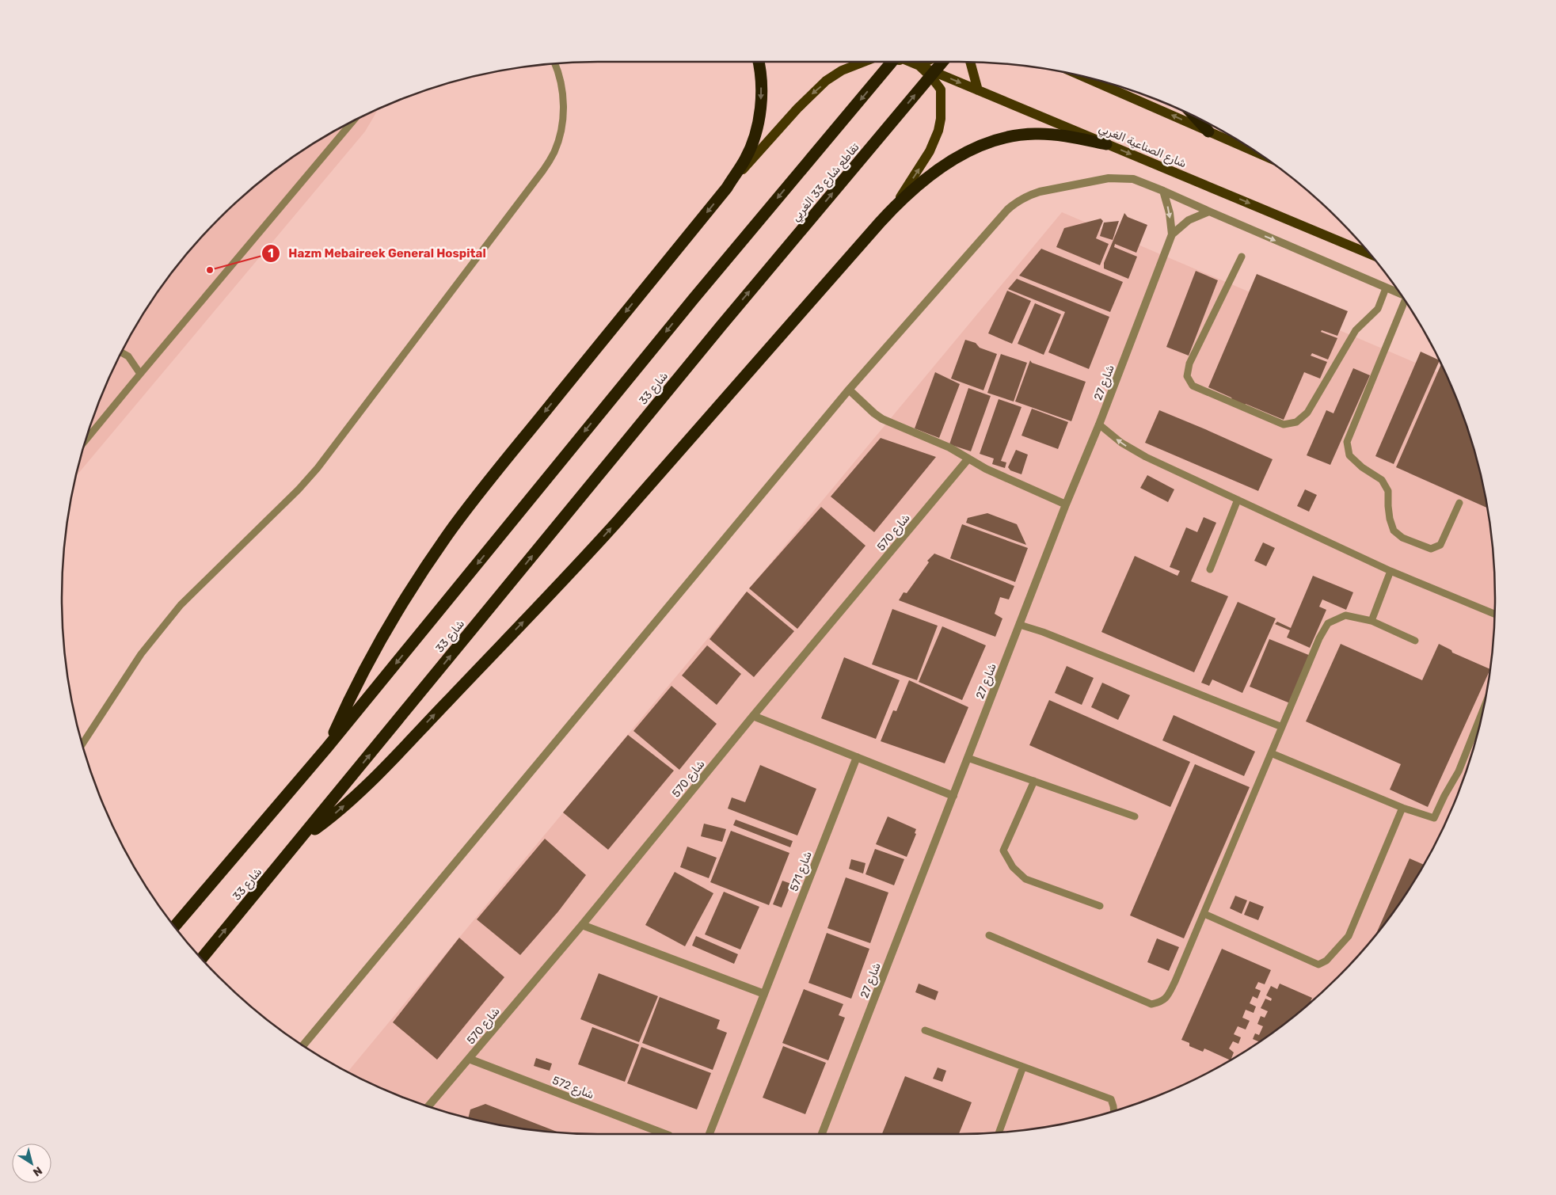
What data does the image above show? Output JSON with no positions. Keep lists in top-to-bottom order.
{
  "streets": {
    "highway": ["تقاطع شارع 33 الغربي", "شارع 33"],
    "main road": ["شارع الصناعية الغربي"],
    "street": [
      "شارع 27",
      "شارع 570",
      "شارع 571",
      "شارع 572"
    ]
  },
  "crossings": [
    ["تقاطع شارع 33 الغربي", "شارع 33"],
    ["شارع 570", "شارع 572"]
  ],
  "places": ["Hazm Mebaireek General Hospital"],
  "north": "bottom right"
}
